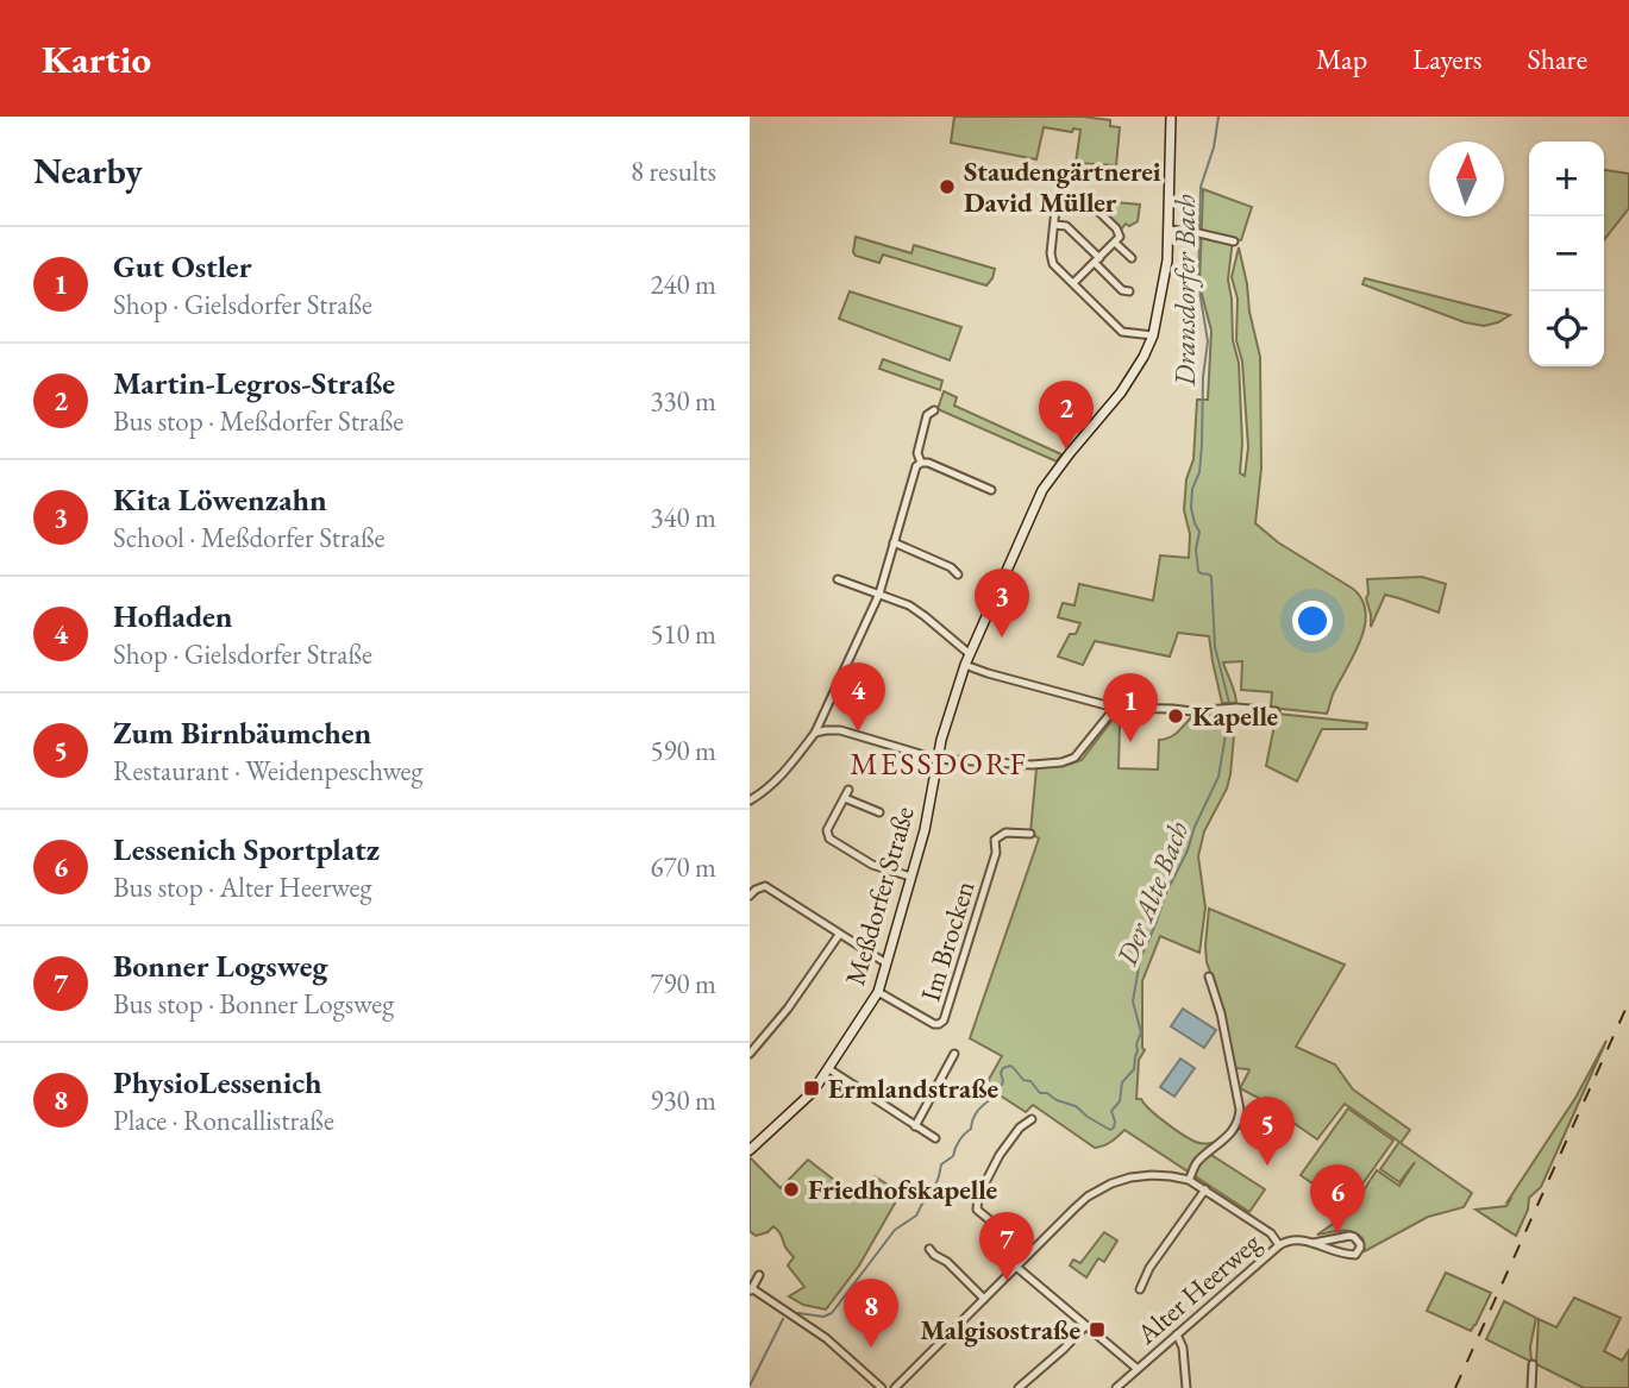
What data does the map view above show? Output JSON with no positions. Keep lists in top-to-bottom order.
{
  "streets": {
    "street": ["Meßdorfer Straße", "Im Brocken", "Alter Heerweg"]
  },
  "crossings": [
    ["Meßdorfer Straße", "Im Brocken"]
  ],
  "districts": ["MESSDORF"],
  "water": ["Dransdorfer Bach", "Der Alte Bach"],
  "places": {
    "other": ["Staudengärtnerei David Müller", "Kapelle", "Friedhofskapelle"],
    "transit": ["Ermlandstraße", "Malgisostraße"]
  },
  "north": "top",
  "page": {
    "header": "Kartio",
    "nav": ["Map", "Layers", "Share"],
    "heading": ["Nearby", "8 results"],
    "map_buttons": ["+", "−"],
    "list": [
      {
        "mark": "1",
        "name": "Gut Ostler",
        "note": "Shop · Gielsdorfer Straße",
        "value": "240 m"
      },
      {
        "mark": "2",
        "name": "Martin-Legros-Straße",
        "note": "Bus stop · Meßdorfer Straße",
        "value": "330 m"
      },
      {
        "mark": "3",
        "name": "Kita Löwenzahn",
        "note": "School · Meßdorfer Straße",
        "value": "340 m"
      },
      {
        "mark": "4",
        "name": "Hofladen",
        "note": "Shop · Gielsdorfer Straße",
        "value": "510 m"
      },
      {
        "mark": "5",
        "name": "Zum Birnbäumchen",
        "note": "Restaurant · Weidenpeschweg",
        "value": "590 m"
      },
      {
        "mark": "6",
        "name": "Lessenich Sportplatz",
        "note": "Bus stop · Alter Heerweg",
        "value": "670 m"
      },
      {
        "mark": "7",
        "name": "Bonner Logsweg",
        "note": "Bus stop · Bonner Logsweg",
        "value": "790 m"
      },
      {
        "mark": "8",
        "name": "PhysioLessenich",
        "note": "Place · Roncallistraße",
        "value": "930 m"
      }
    ],
    "pins": [
      "2",
      "3",
      "4",
      "1",
      "5",
      "6",
      "7",
      "8"
    ]
  }
}
